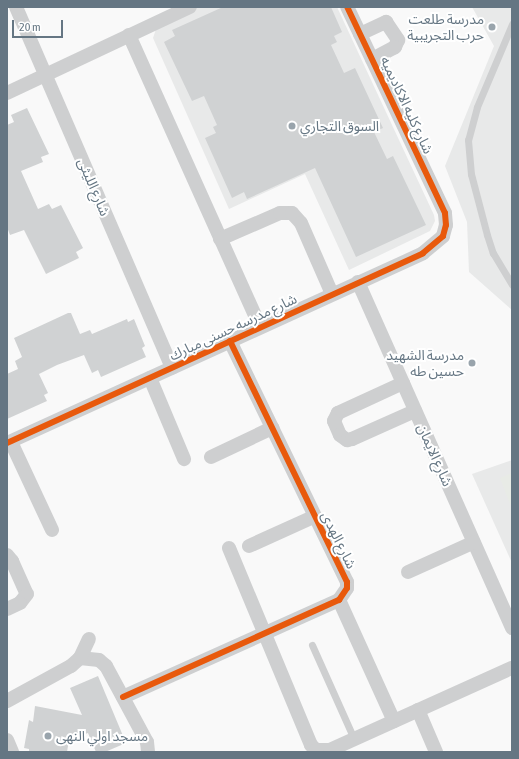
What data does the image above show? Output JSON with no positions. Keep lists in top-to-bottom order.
{
  "streets": {
    "street": [
      "شارع كليه الاكاديميه",
      "شارع الليثى",
      "شارع مدرسه حسنى مبارك",
      "شارع الايمان",
      "شارع الهدى"
    ]
  },
  "crossings": [
    ["شارع كليه الاكاديميه", "شارع مدرسه حسنى مبارك"],
    ["شارع الليثى", "شارع مدرسه حسنى مبارك"],
    ["شارع مدرسه حسنى مبارك", "شارع الايمان"],
    ["شارع مدرسه حسنى مبارك", "شارع الهدى"]
  ],
  "places": [
    "مدرسة طلعت حرب التجريبية",
    "السوق التجاري",
    "مدرسة الشهيد حسين طه",
    "مسجد اولي النهى"
  ],
  "scale_bar": "20 m"
}
